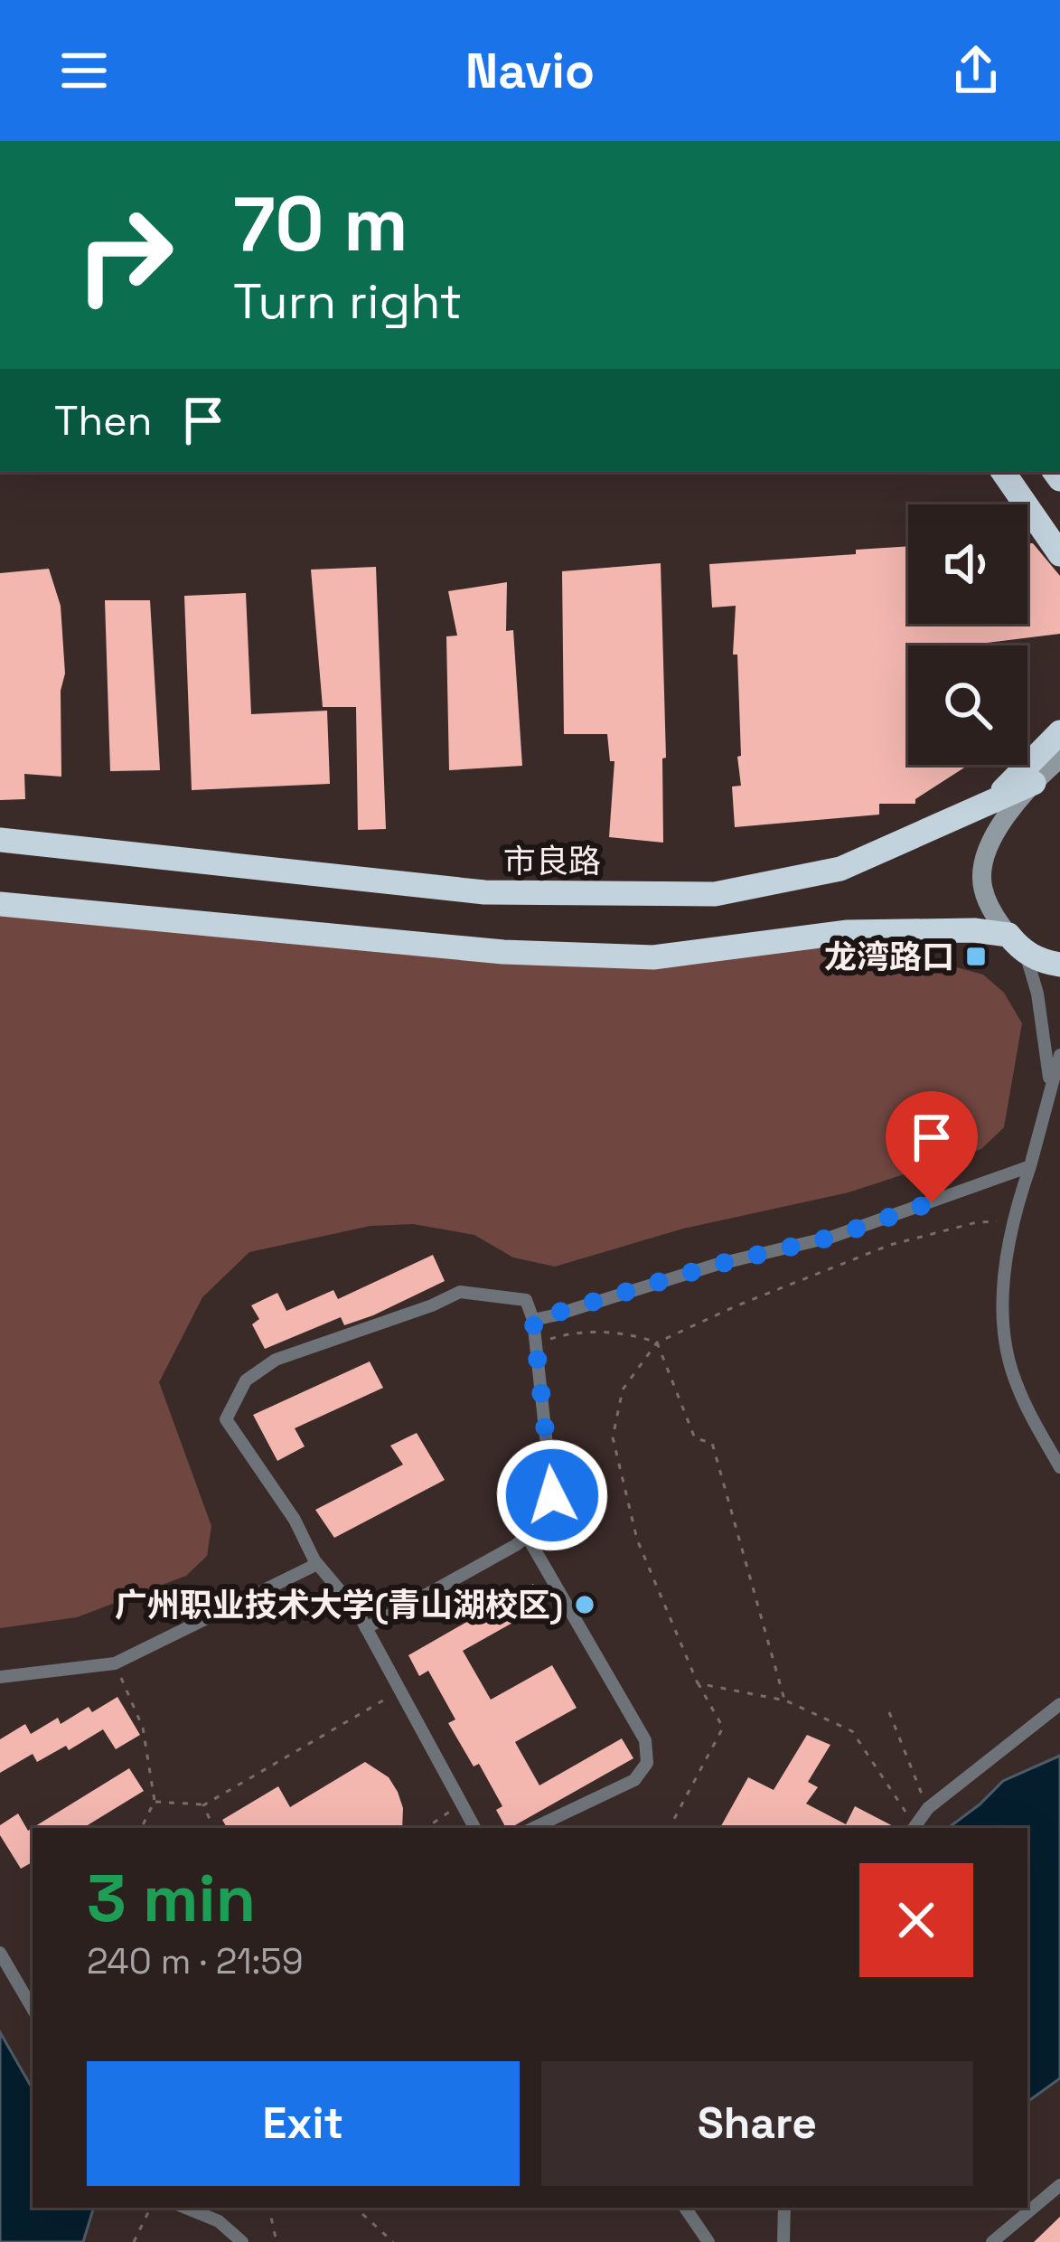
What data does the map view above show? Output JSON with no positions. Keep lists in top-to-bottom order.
{
  "streets": {
    "highway": ["市良路"]
  },
  "places": {
    "transit": ["龙湾路口"],
    "other": ["广州职业技术大学(青山湖校区)"]
  },
  "page": {
    "header": "Navio",
    "turn": ["70 m", "Turn right"],
    "then": "Then",
    "heading": ["3 min", "240 m · 21:59"],
    "buttons": ["Exit", "Share"]
  }
}
